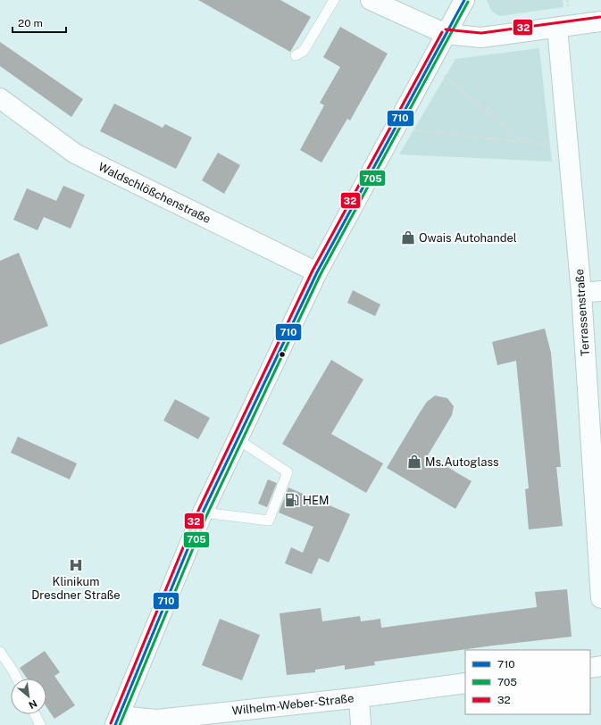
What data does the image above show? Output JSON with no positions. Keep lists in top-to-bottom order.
{
  "streets": {
    "street": ["Waldschlößchenstraße", "Terrassenstraße", "Wilhelm-Weber-Straße"]
  },
  "places": {
    "shop": ["Owais Autohandel", "Ms.Autoglass"],
    "fuel station": ["HEM"],
    "hospital": ["Klinikum Dresdner Straße"]
  },
  "lines": ["transit line 710", "transit line 705", "transit line 32"],
  "legend": ["710", "705", "32"],
  "scale_bar": "20 m",
  "north": "bottom right"
}
